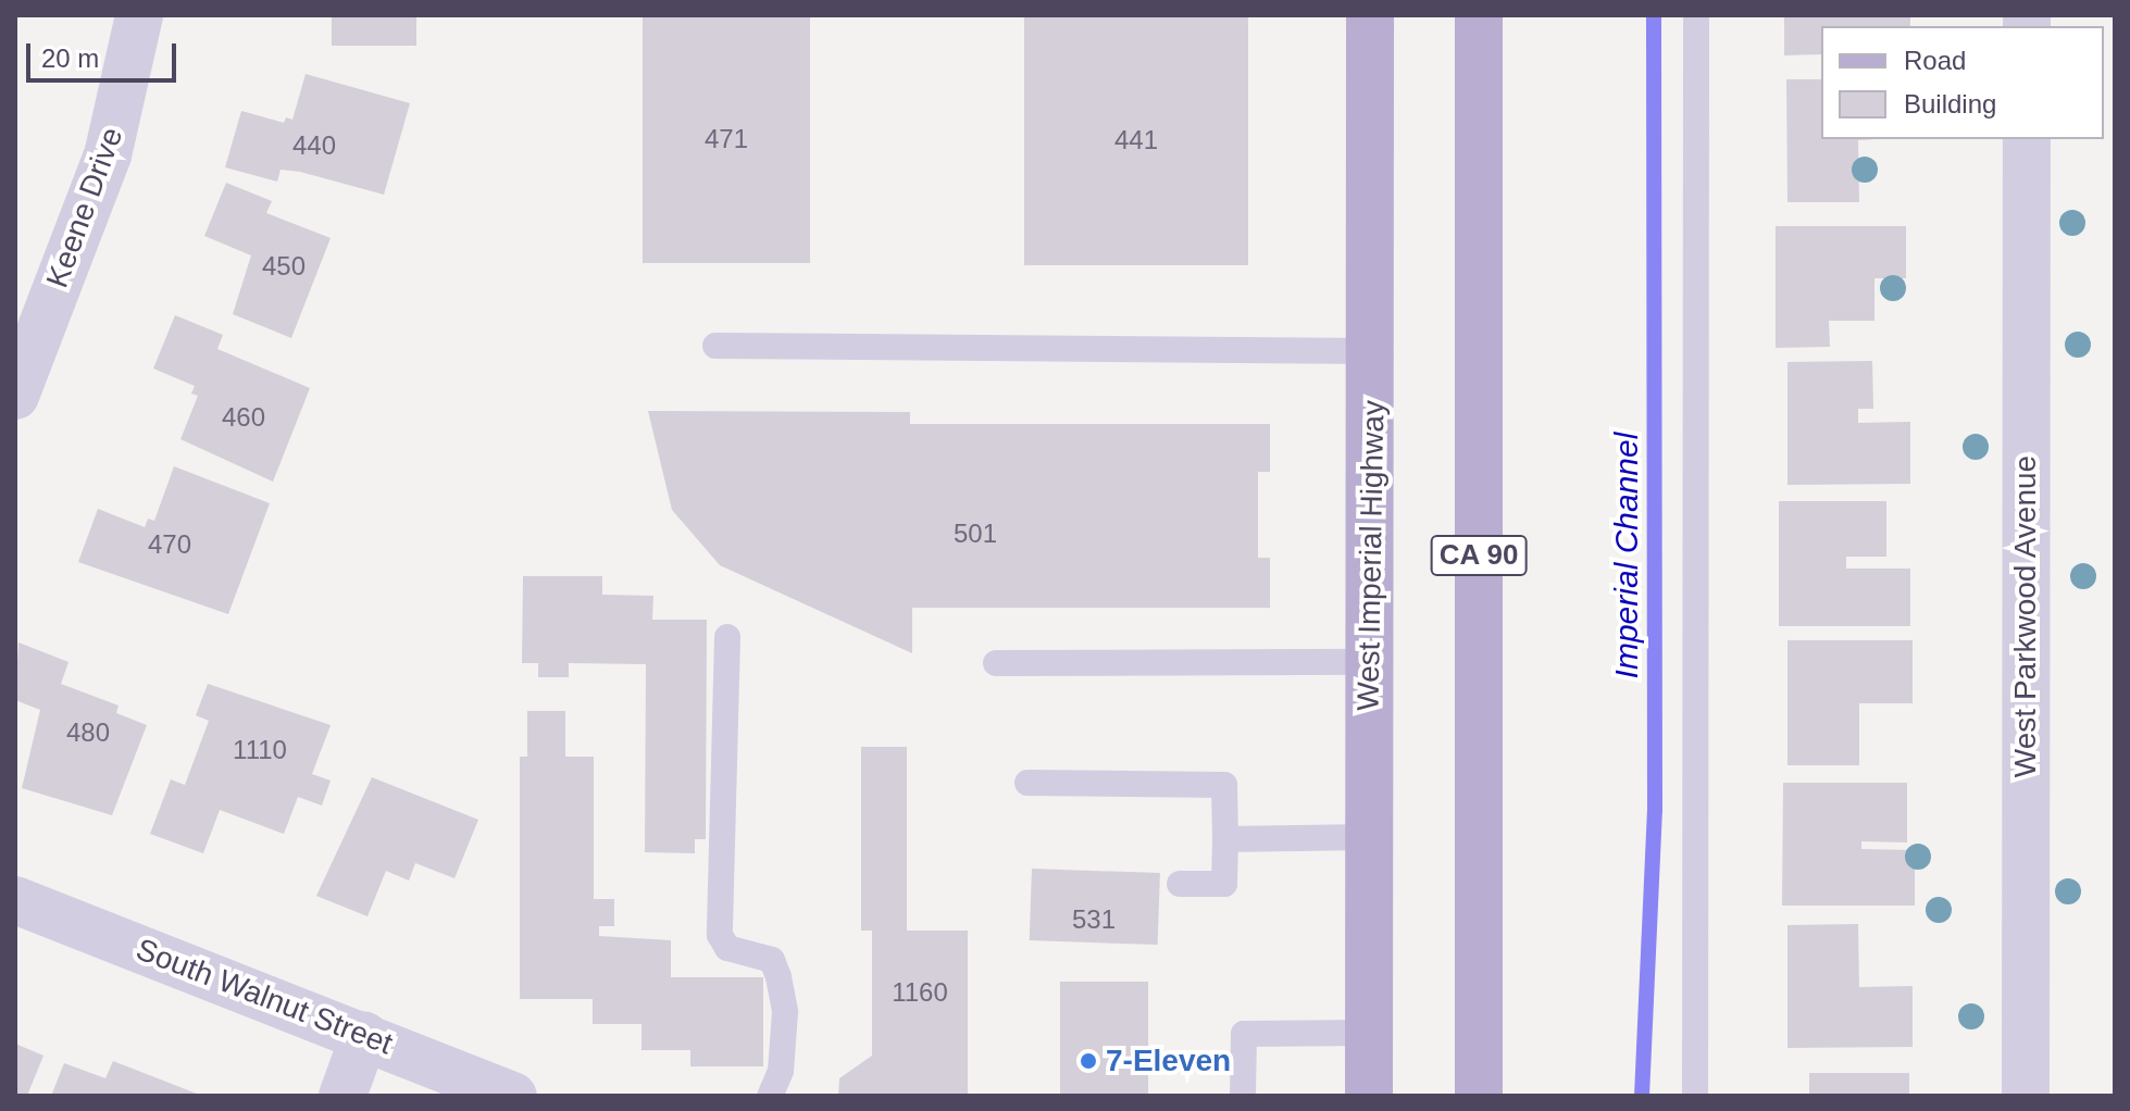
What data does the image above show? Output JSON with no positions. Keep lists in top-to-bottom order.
{
  "streets": {
    "main road": ["West Imperial Highway", "CA 90"],
    "street": ["Keene Drive", "West Parkwood Avenue", "South Walnut Street"]
  },
  "water": ["Imperial Channel"],
  "places": ["7-Eleven"],
  "house_numbers": [
    "471",
    "441",
    "440",
    "450",
    "460",
    "501",
    "470",
    "480",
    "1110",
    "531",
    "1160"
  ],
  "legend": ["Road", "Building"],
  "scale_bar": "20 m"
}
